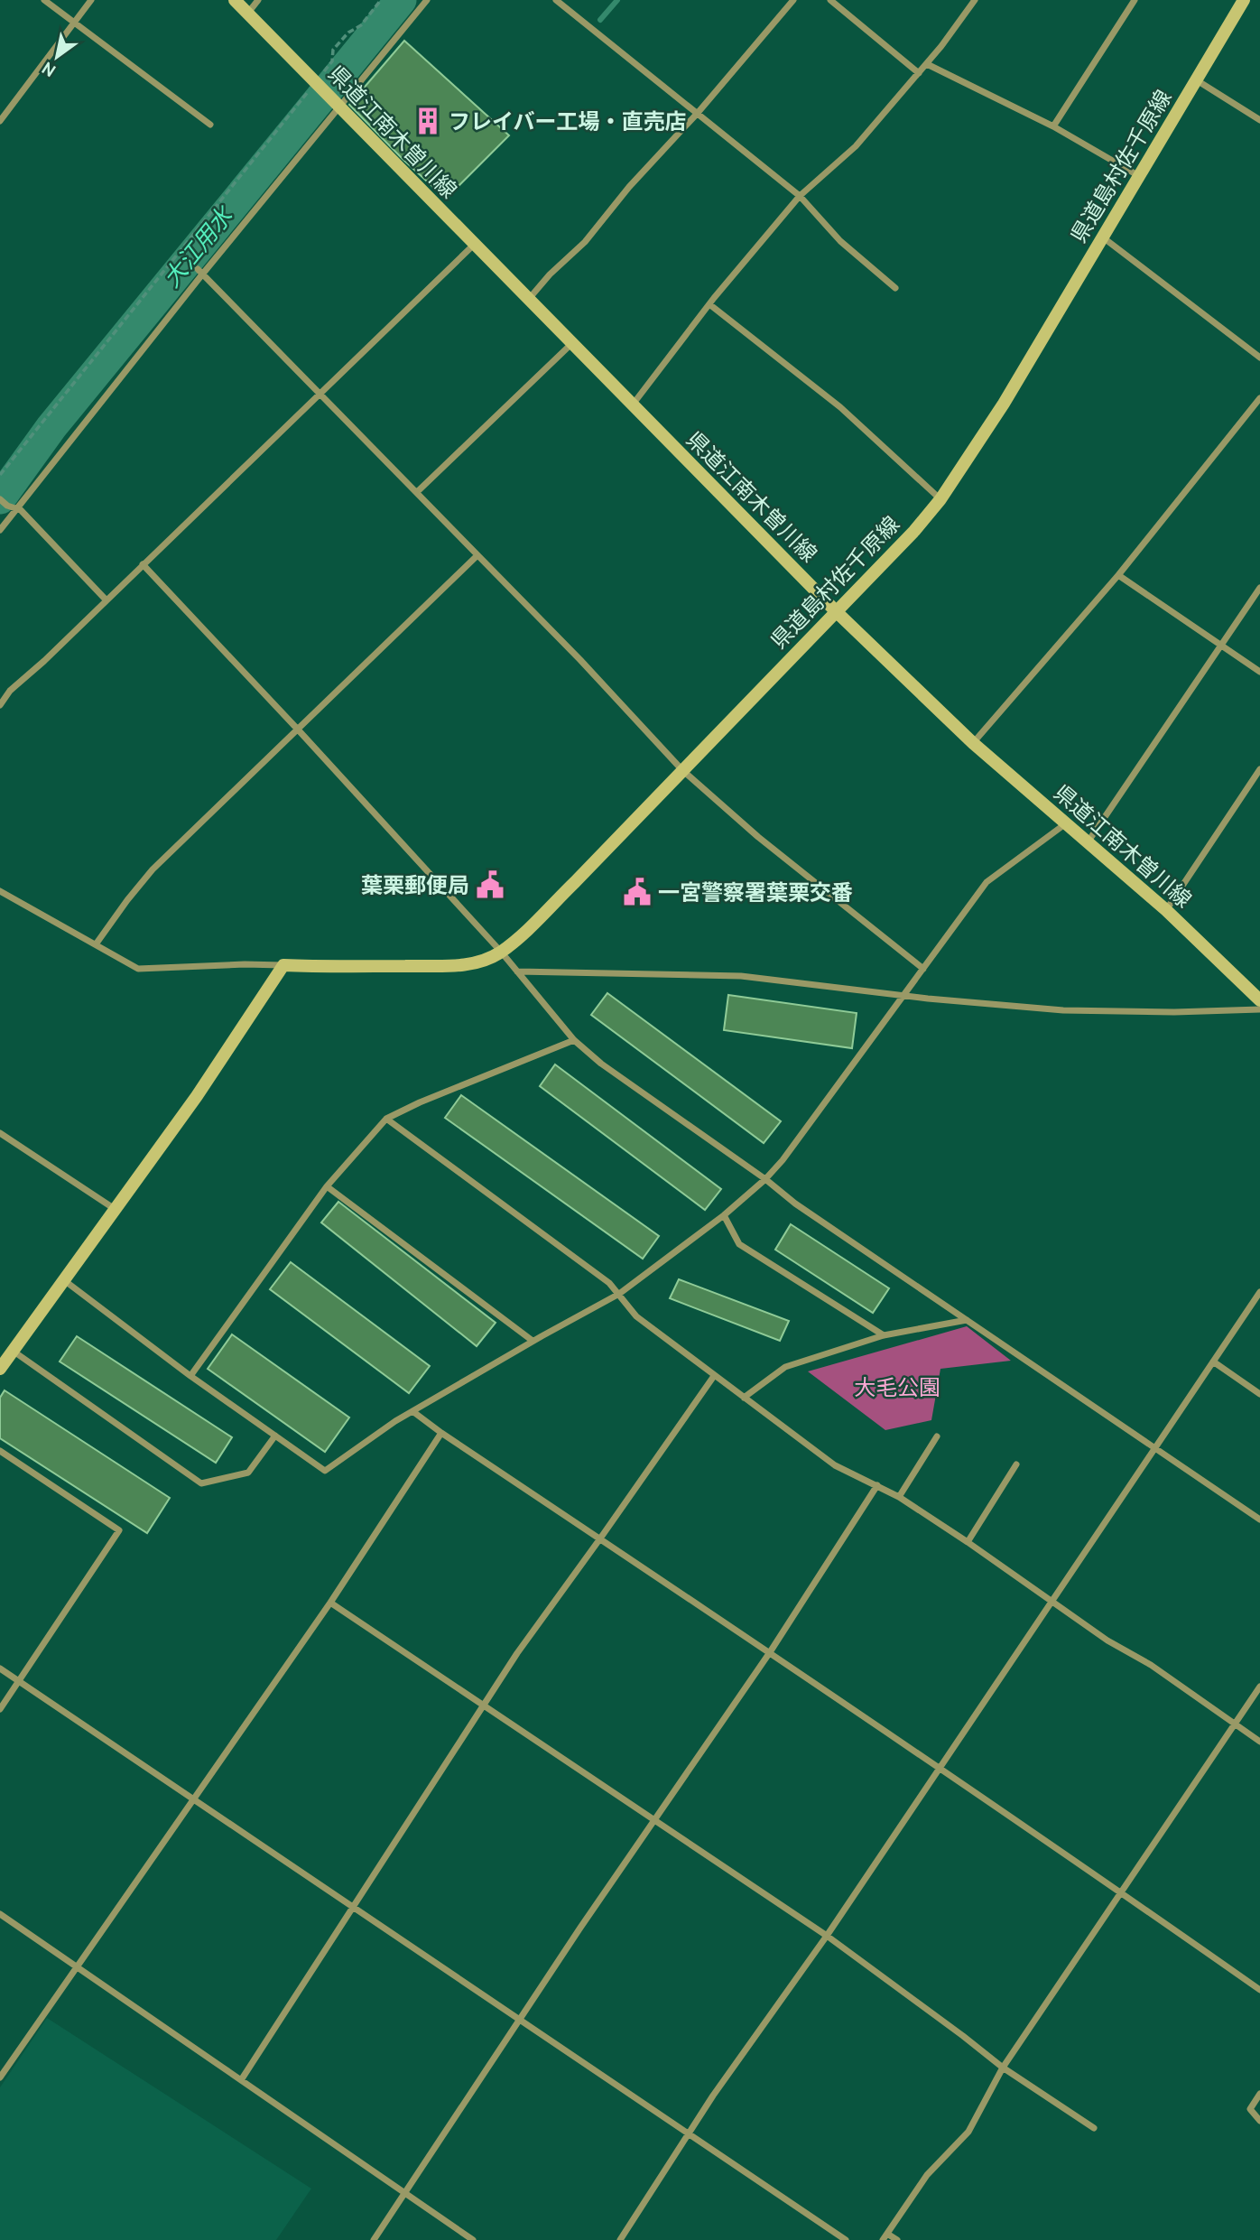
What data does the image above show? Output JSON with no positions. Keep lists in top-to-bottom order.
{
  "streets": {
    "main road": ["県道江南木曽川線", "県道島村佐千原線"]
  },
  "crossings": [
    ["県道江南木曽川線", "県道島村佐千原線"]
  ],
  "water": ["大江用水"],
  "parks": ["大毛公園"],
  "places": {
    "building": ["フレイバー工場・直売店"],
    "public building": ["葉栗郵便局", "一宮警察署葉栗交番"]
  },
  "north": "bottom left"
}
